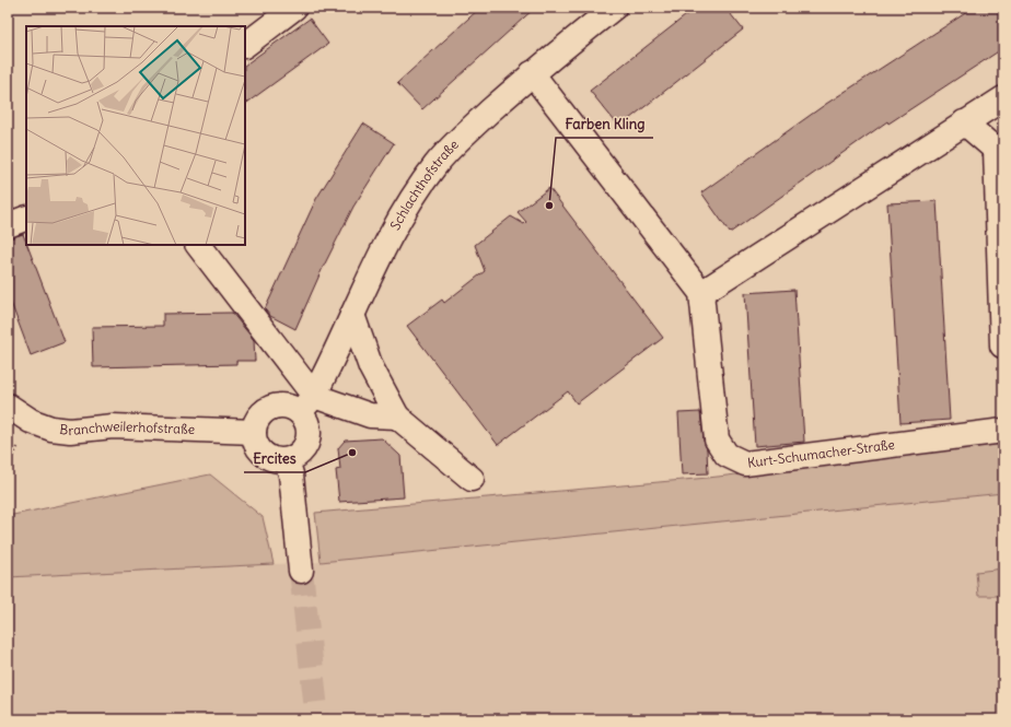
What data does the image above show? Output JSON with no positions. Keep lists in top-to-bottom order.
{
  "streets": {
    "street": ["Schlachthofstraße", "Branchweilerhofstraße", "Kurt-Schumacher-Straße"]
  },
  "crossings": [
    ["Schlachthofstraße", "Branchweilerhofstraße"]
  ],
  "places": ["Farben Kling", "Ercites"]
}
